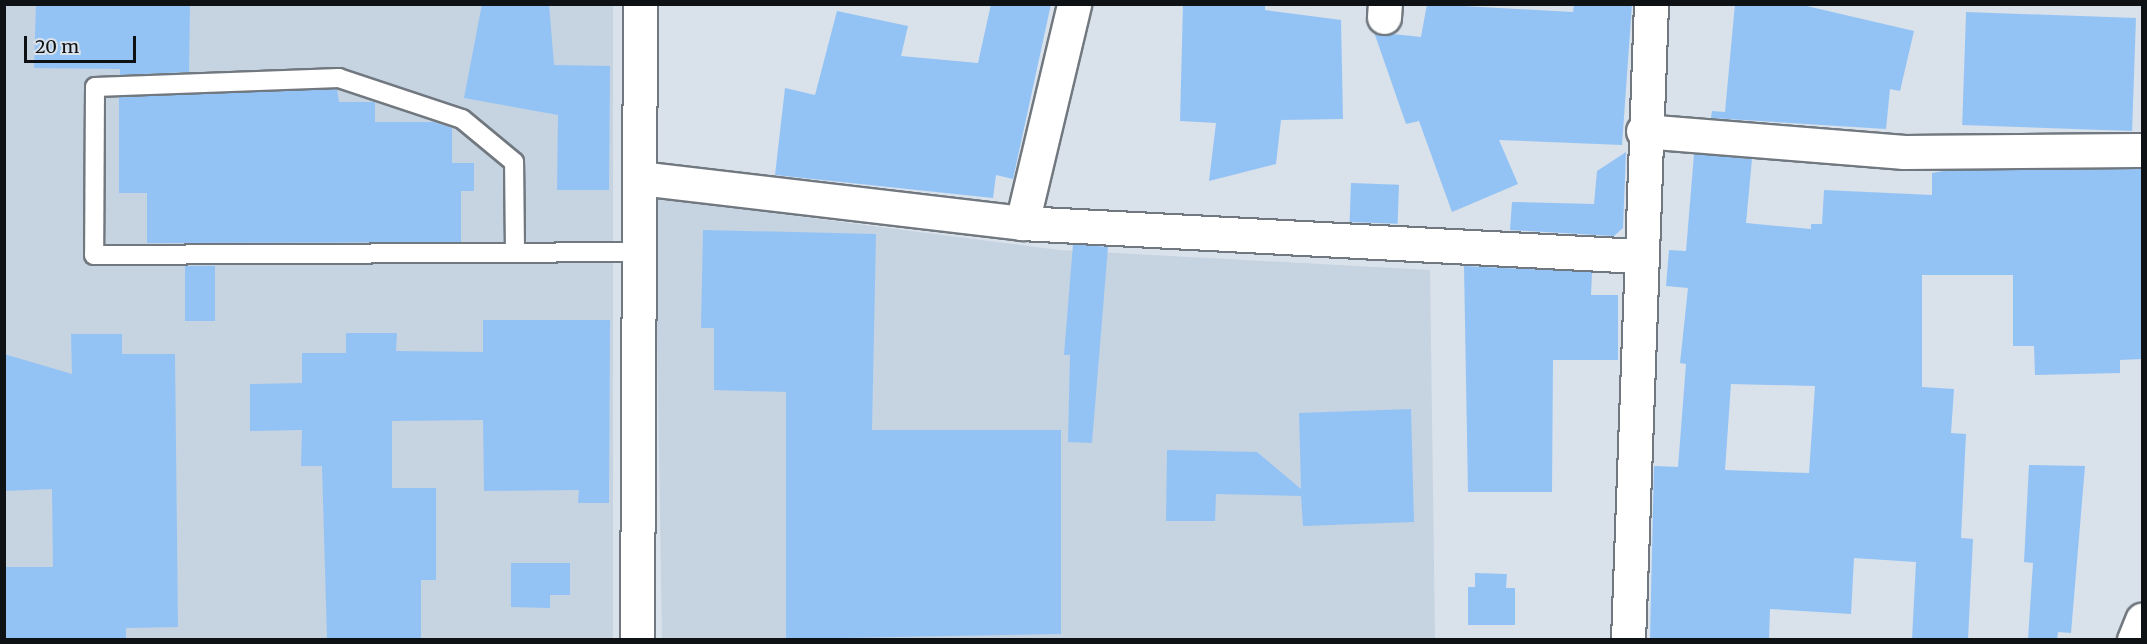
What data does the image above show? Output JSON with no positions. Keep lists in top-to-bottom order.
{
  "scale_bar": "20 m"
}
